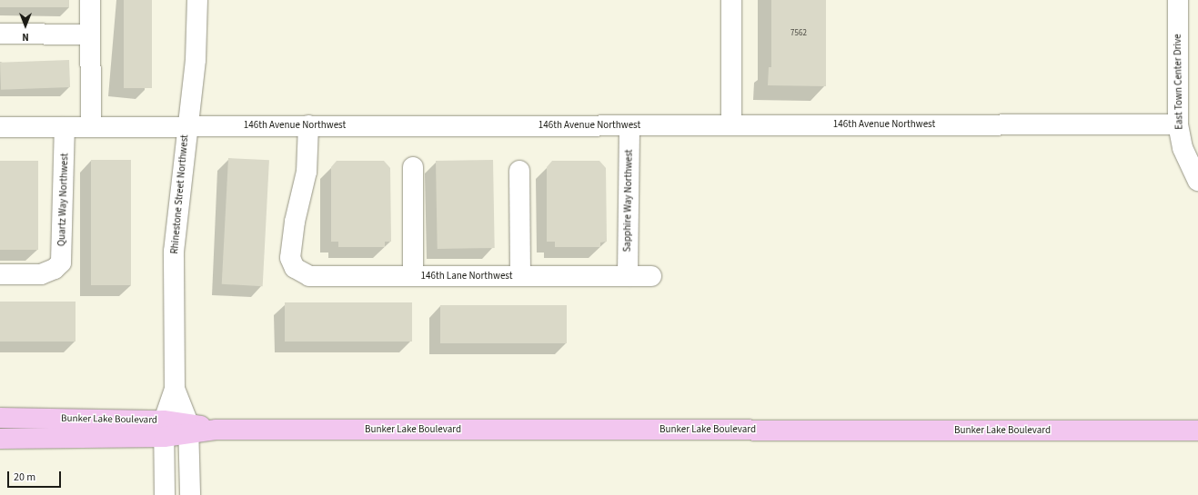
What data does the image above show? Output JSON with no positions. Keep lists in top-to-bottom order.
{
  "streets": {
    "main road": ["Bunker Lake Boulevard"],
    "street": [
      "East Town Center Drive",
      "146th Avenue Northwest",
      "Rhinestone Street Northwest",
      "Quartz Way Northwest",
      "Sapphire Way Northwest",
      "146th Lane Northwest"
    ]
  },
  "crossings": [
    ["East Town Center Drive", "146th Avenue Northwest"],
    ["146th Avenue Northwest", "Rhinestone Street Northwest"],
    ["146th Avenue Northwest", "Quartz Way Northwest"],
    ["146th Avenue Northwest", "Sapphire Way Northwest"],
    ["146th Avenue Northwest", "146th Lane Northwest"],
    ["Rhinestone Street Northwest", "Bunker Lake Boulevard"],
    ["Sapphire Way Northwest", "146th Lane Northwest"]
  ],
  "house_numbers": ["7562"],
  "scale_bar": "20 m",
  "north": "bottom"
}
